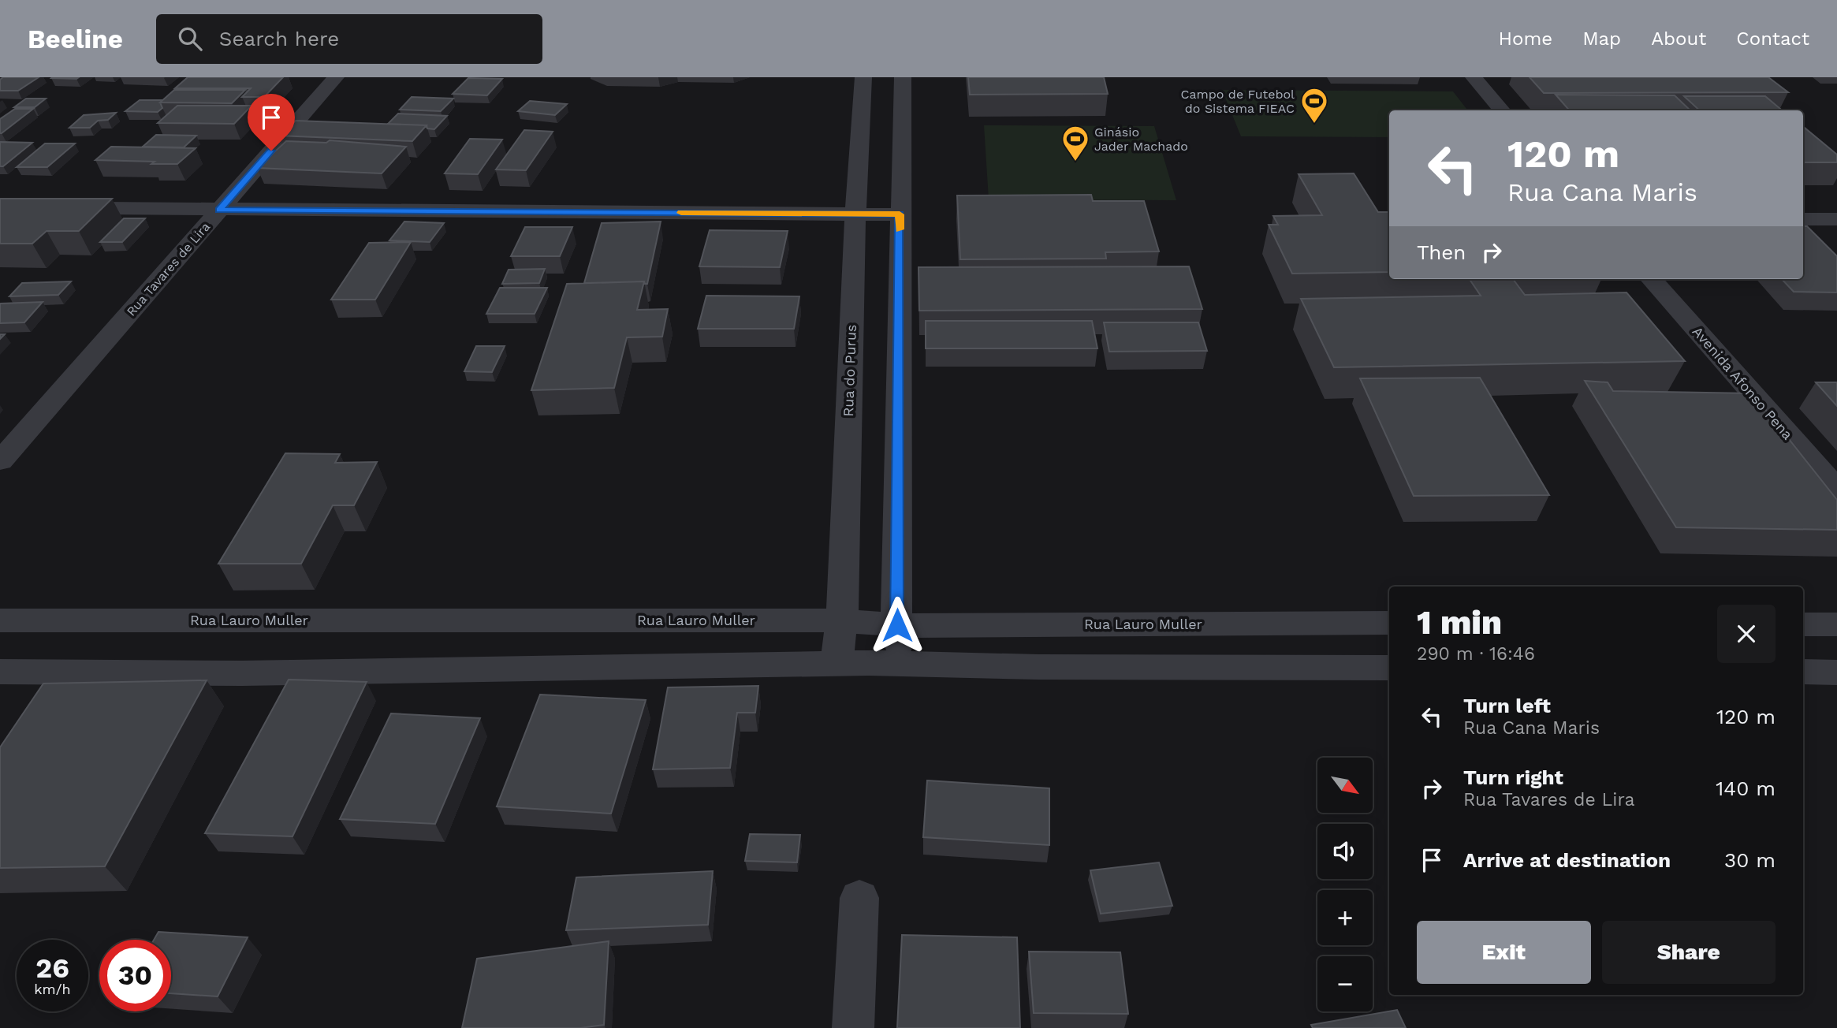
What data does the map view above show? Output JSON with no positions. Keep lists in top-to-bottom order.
{
  "streets": {
    "street": [
      "Rua Tavares de Lira",
      "Rua do Purus",
      "Avenida Afonso Pena",
      "Rua Lauro Muller"
    ]
  },
  "crossings": [
    ["Rua do Purus", "Rua Lauro Muller"]
  ],
  "places": {
    "sports": ["Campo de Futebol do Sistema FIEAC", "Ginásio Jader Machado"]
  },
  "north": "bottom right",
  "page": {
    "header": "Beeline",
    "search": "Search here",
    "nav": [
      "Home",
      "Map",
      "About",
      "Contact"
    ],
    "turn": ["120 m", "Rua Cana Maris"],
    "then": "Then",
    "heading": ["1 min", "290 m · 16:46"],
    "list": [
      {
        "name": "Turn left",
        "note": "Rua Cana Maris",
        "value": "120 m"
      },
      {
        "name": "Turn right",
        "note": "Rua Tavares de Lira",
        "value": "140 m"
      },
      {
        "name": "Arrive at destination",
        "value": "30 m"
      }
    ],
    "map_buttons": ["+", "−"],
    "buttons": ["Exit", "Share"],
    "speed": "26 km/h",
    "limit": "30"
  }
}
